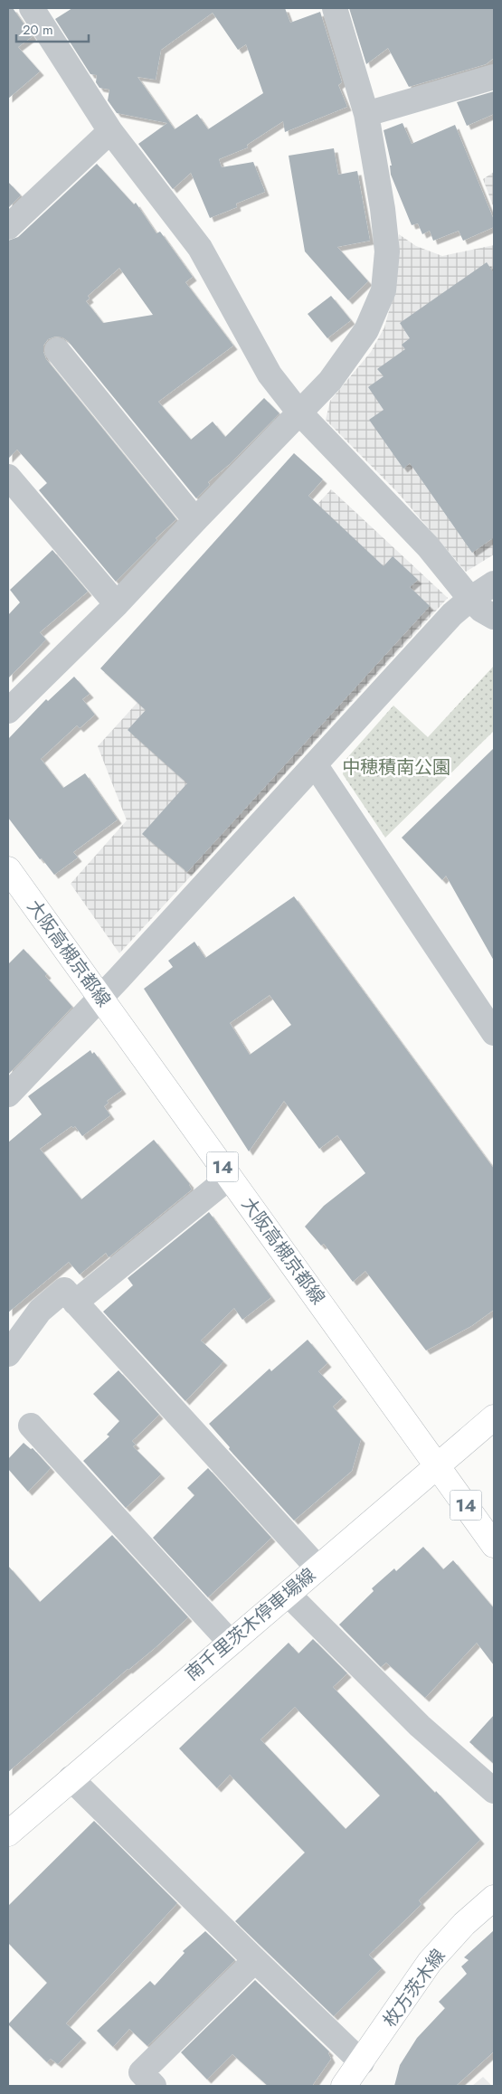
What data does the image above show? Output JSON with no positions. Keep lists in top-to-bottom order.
{
  "streets": {
    "main road": [
      "大阪高槻京都線",
      "14",
      "南千里茨木停車場線",
      "枚方茨木線"
    ]
  },
  "crossings": [
    ["大阪高槻京都線", "南千里茨木停車場線"]
  ],
  "parks": ["中穂積南公園"],
  "scale_bar": "20 m"
}
